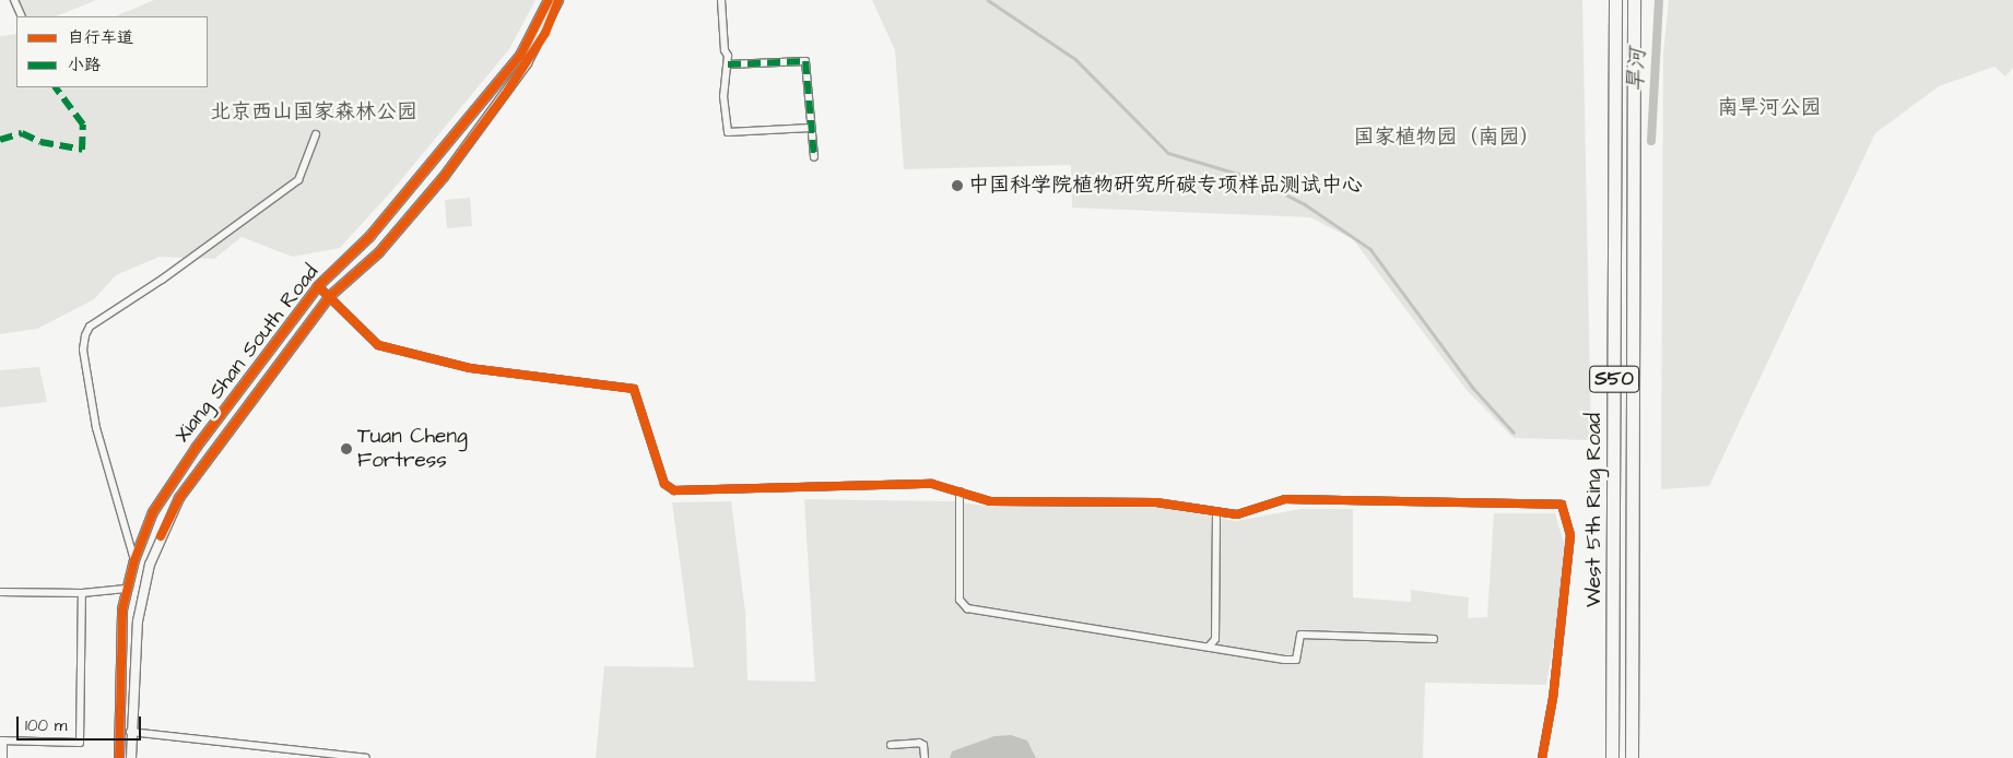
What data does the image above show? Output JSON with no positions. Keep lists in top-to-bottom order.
{
  "streets": {
    "highway": ["S50", "West 5th Ring Road"],
    "street": ["Xiang Shan South Road"]
  },
  "water": ["旱河"],
  "parks": ["南旱河公园", "北京西山国家森林公园", "国家植物园（南园）"],
  "places": ["中国科学院植物研究所碳专项样品测试中心", "Tuan Cheng Fortress"],
  "legend": ["自行车道", "小路"],
  "scale_bar": "100 m"
}
